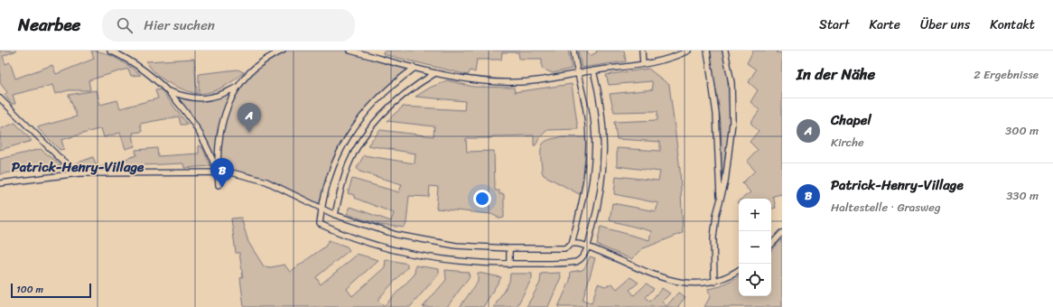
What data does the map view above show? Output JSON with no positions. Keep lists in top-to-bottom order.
{
  "districts": ["Patrick-Henry-Village"],
  "scale_bar": "100 m",
  "page": {
    "header": "Nearbee",
    "search": "Hier suchen",
    "nav": [
      "Start",
      "Karte",
      "Über uns",
      "Kontakt"
    ],
    "heading": ["In der Nähe", "2 Ergebnisse"],
    "list": [
      {
        "mark": "A",
        "name": "Chapel",
        "note": "Kirche",
        "value": "300 m"
      },
      {
        "mark": "B",
        "name": "Patrick-Henry-Village",
        "note": "Haltestelle · Grasweg",
        "value": "330 m"
      }
    ],
    "pins": ["A", "B"],
    "map_buttons": ["+", "−"],
    "scale": "100 m"
  }
}
